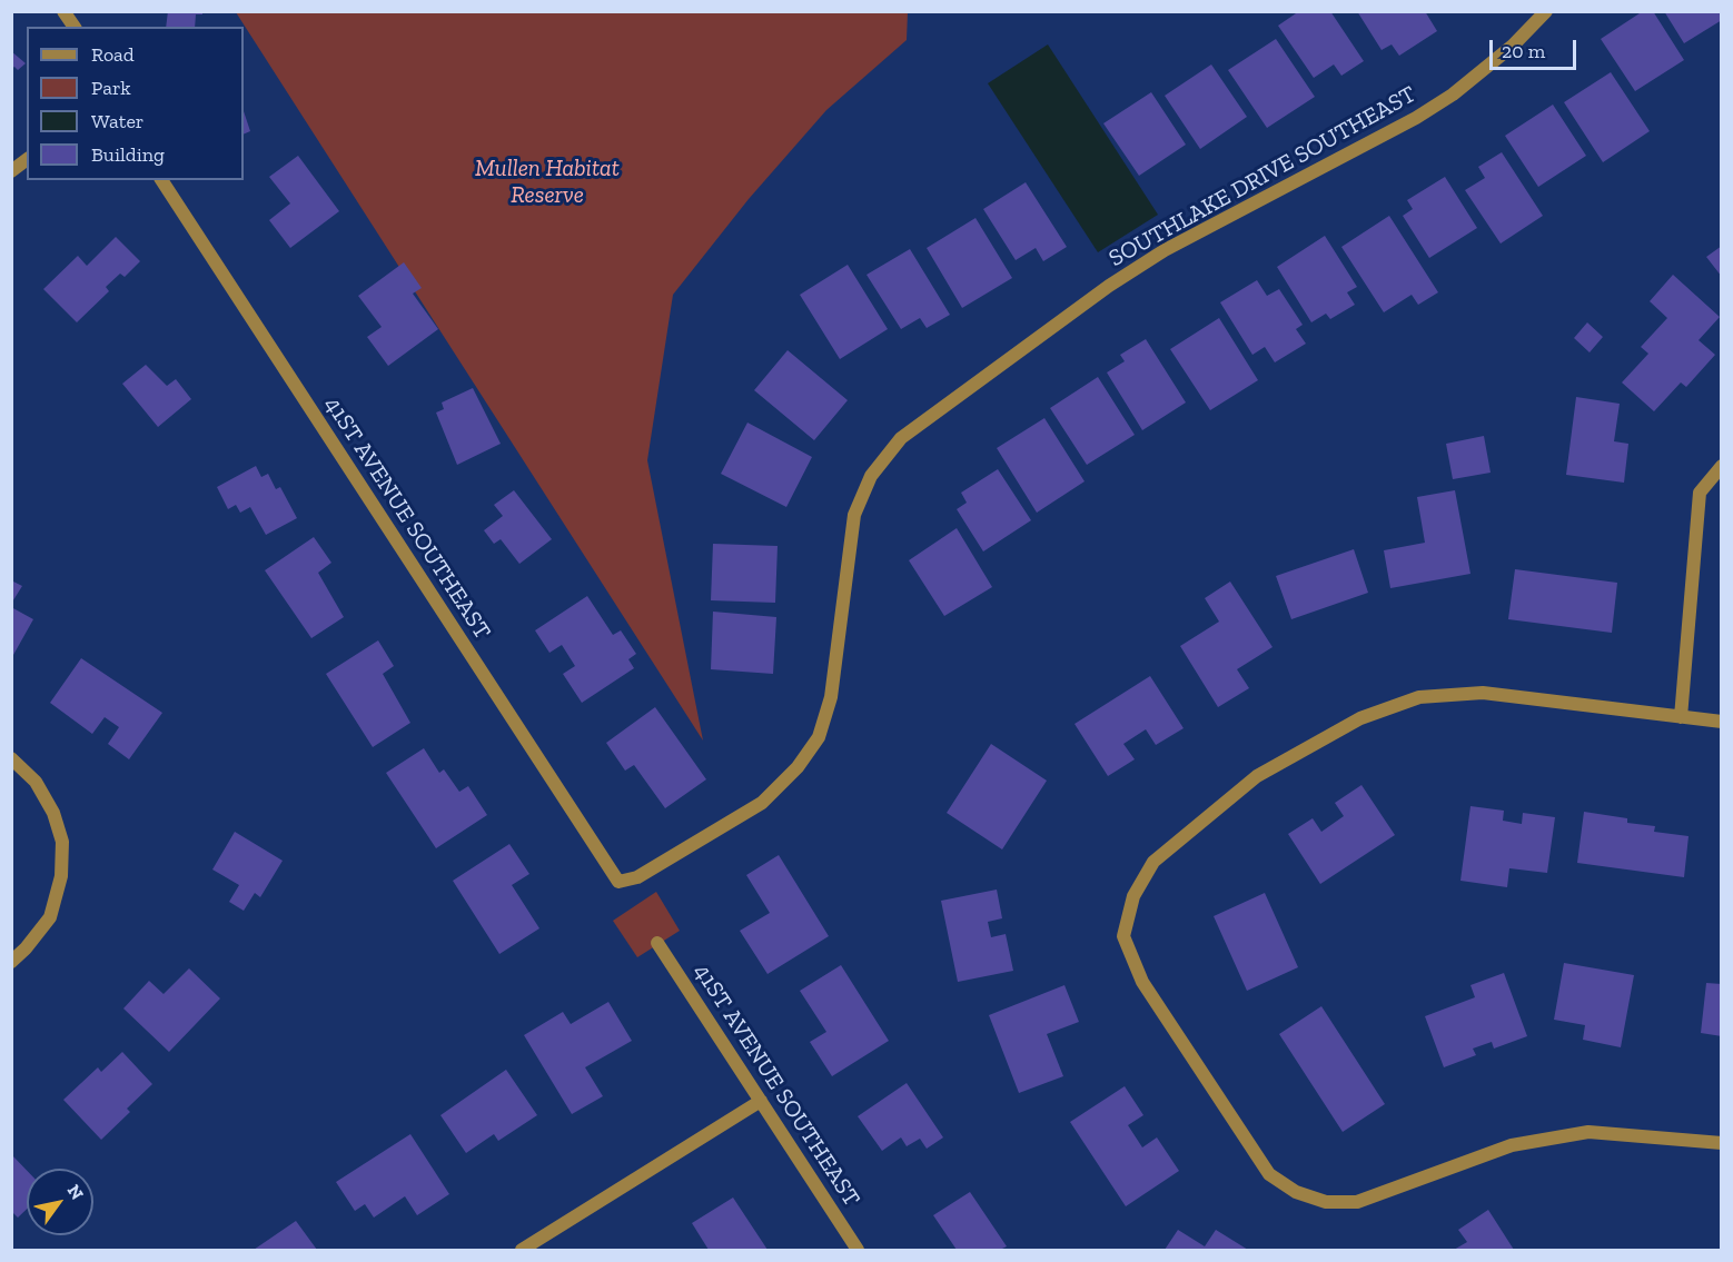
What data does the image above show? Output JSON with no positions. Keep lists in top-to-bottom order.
{
  "streets": {
    "street": ["SOUTHLAKE DRIVE SOUTHEAST", "41ST AVENUE SOUTHEAST"]
  },
  "crossings": [
    ["SOUTHLAKE DRIVE SOUTHEAST", "41ST AVENUE SOUTHEAST"]
  ],
  "parks": ["Mullen Habitat Reserve"],
  "legend": [
    "Road",
    "Park",
    "Water",
    "Building"
  ],
  "scale_bar": "20 m",
  "north": "top right"
}
